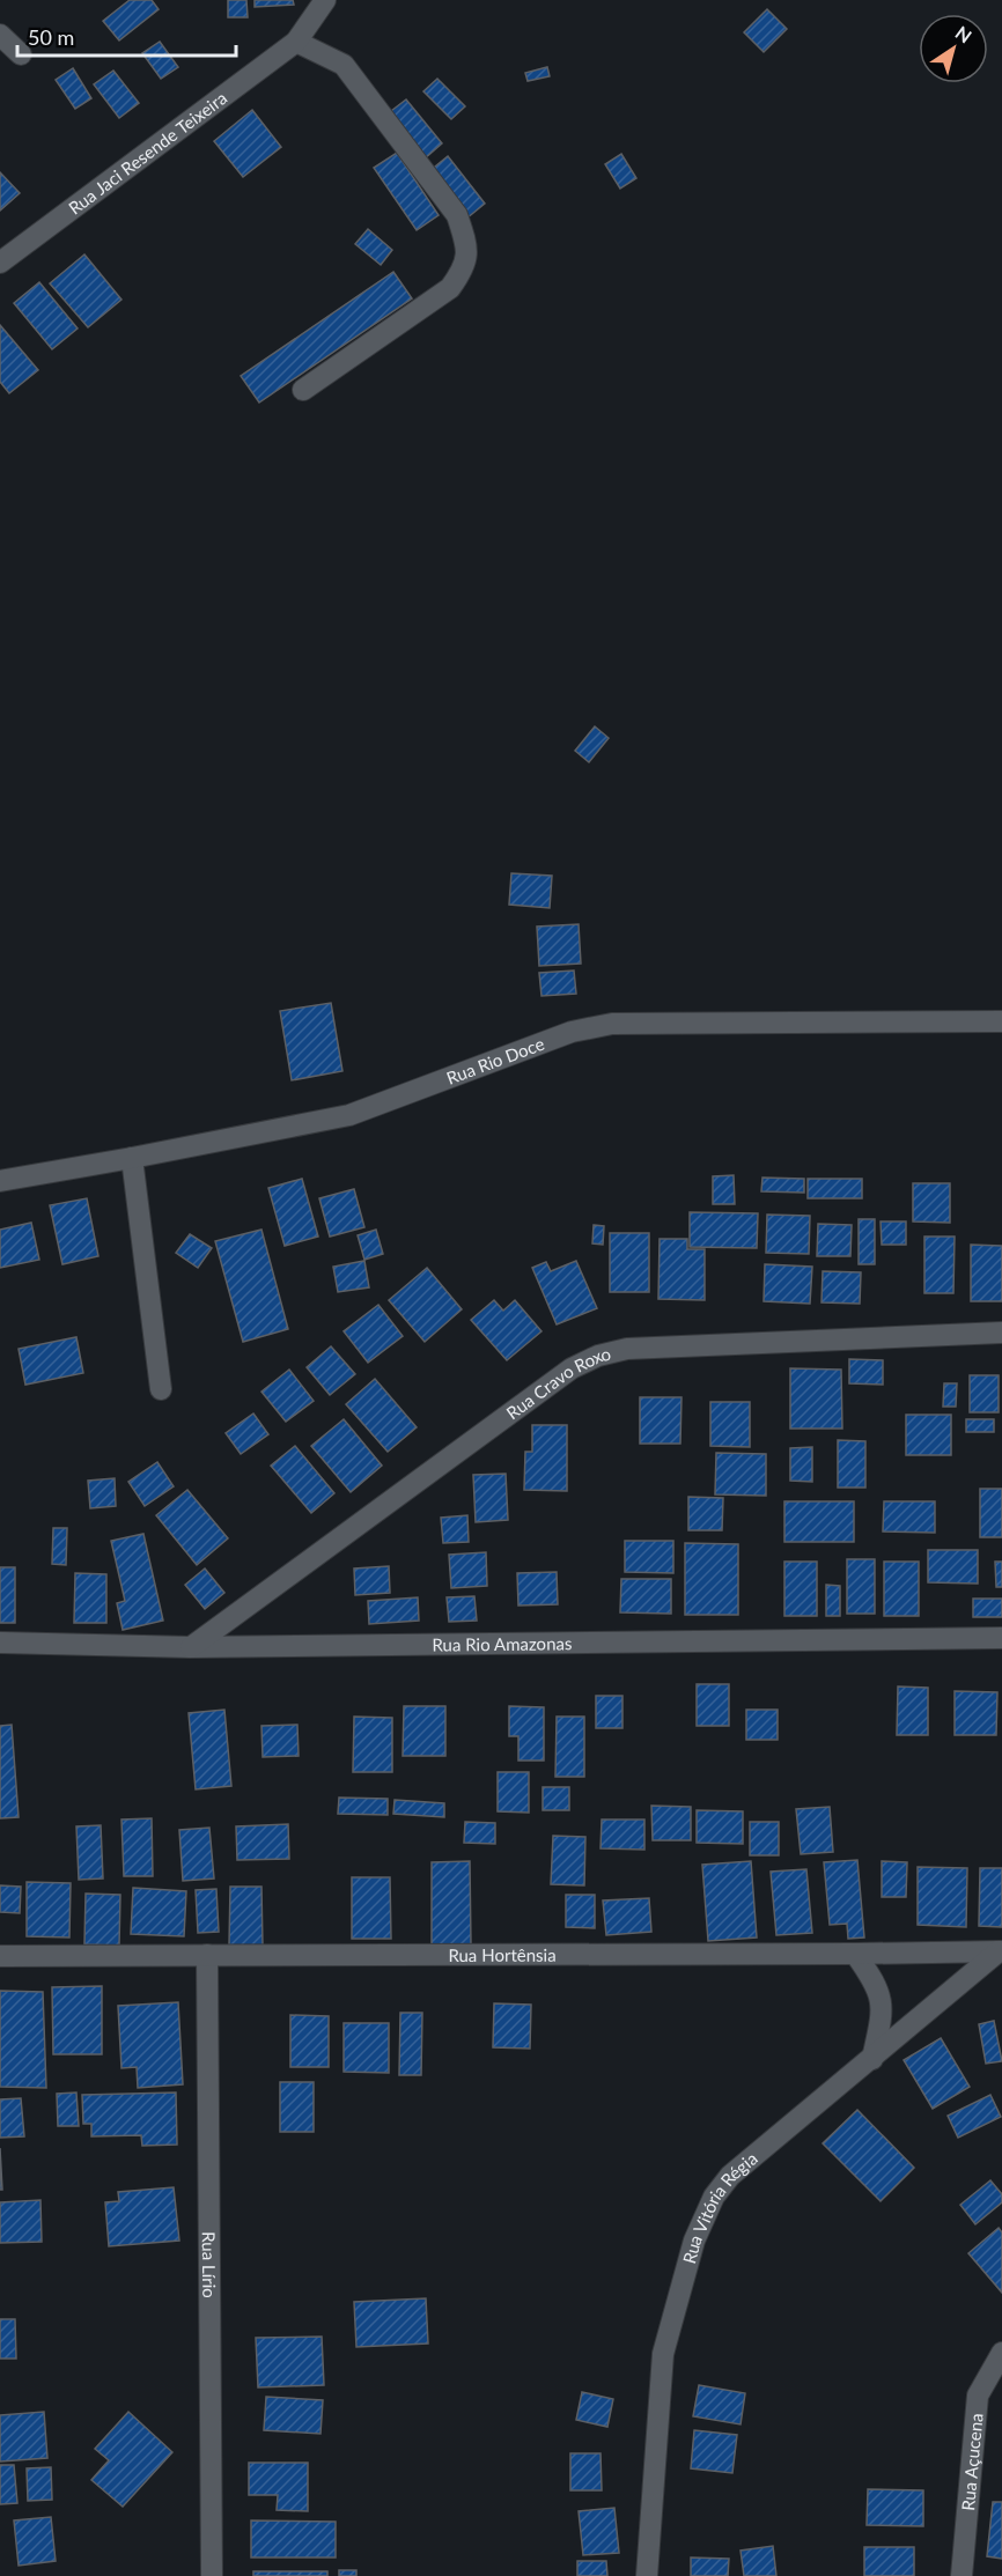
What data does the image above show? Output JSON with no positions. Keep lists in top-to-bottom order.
{
  "streets": {
    "street": [
      "Rua Jaci Resende Teixeira",
      "Rua Rio Doce",
      "Rua Cravo Roxo",
      "Rua Rio Amazonas",
      "Rua Hortênsia",
      "Rua Vitória Régia",
      "Rua Lírio",
      "Rua Açucena"
    ]
  },
  "crossings": [
    ["Rua Cravo Roxo", "Rua Rio Amazonas"],
    ["Rua Hortênsia", "Rua Vitória Régia"],
    ["Rua Hortênsia", "Rua Lírio"]
  ],
  "scale_bar": "50 m",
  "north": "top right"
}
